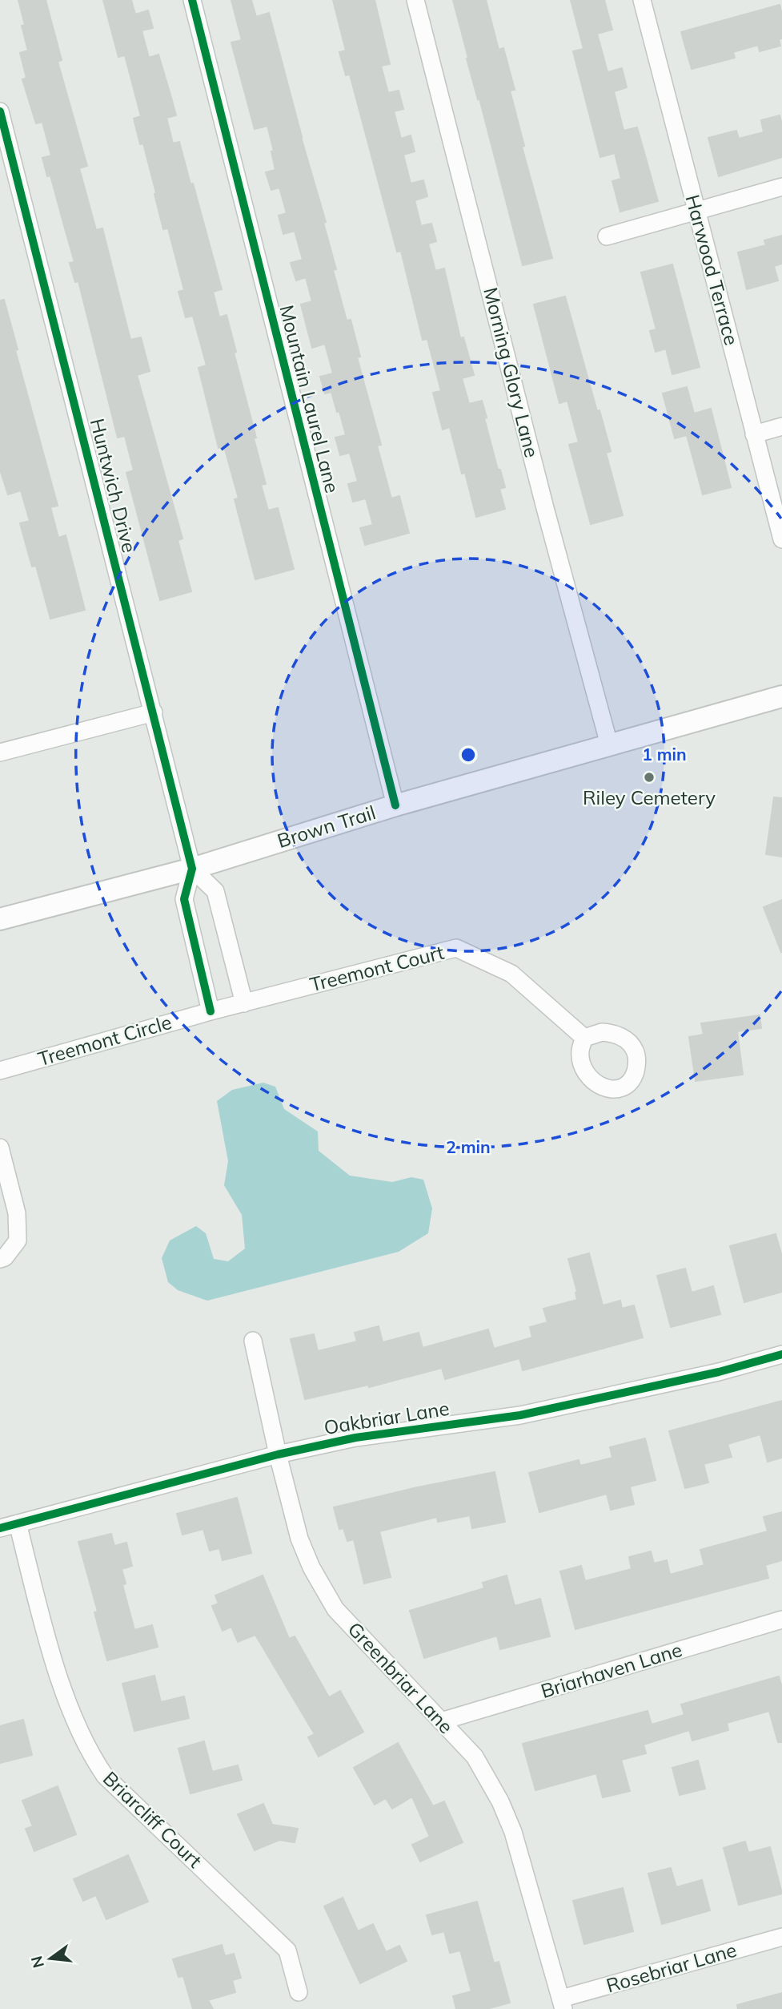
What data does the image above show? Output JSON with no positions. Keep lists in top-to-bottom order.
{
  "streets": {
    "street": [
      "Harwood Terrace",
      "Morning Glory Lane",
      "Mountain Laurel Lane",
      "Huntwich Drive",
      "Brown Trail",
      "Treemont Court",
      "Treemont Circle",
      "Oakbriar Lane",
      "Briarhaven Lane",
      "Greenbriar Lane",
      "Briarcliff Court",
      "Rosebriar Lane"
    ]
  },
  "crossings": [
    ["Morning Glory Lane", "Brown Trail"],
    ["Mountain Laurel Lane", "Brown Trail"],
    ["Huntwich Drive", "Brown Trail"],
    ["Treemont Court", "Treemont Circle"],
    ["Oakbriar Lane", "Greenbriar Lane"],
    ["Oakbriar Lane", "Briarcliff Court"],
    ["Briarhaven Lane", "Greenbriar Lane"],
    ["Greenbriar Lane", "Rosebriar Lane"]
  ],
  "places": ["Riley Cemetery"],
  "north": "left",
  "rings": ["1 min", "2 min"]
}
